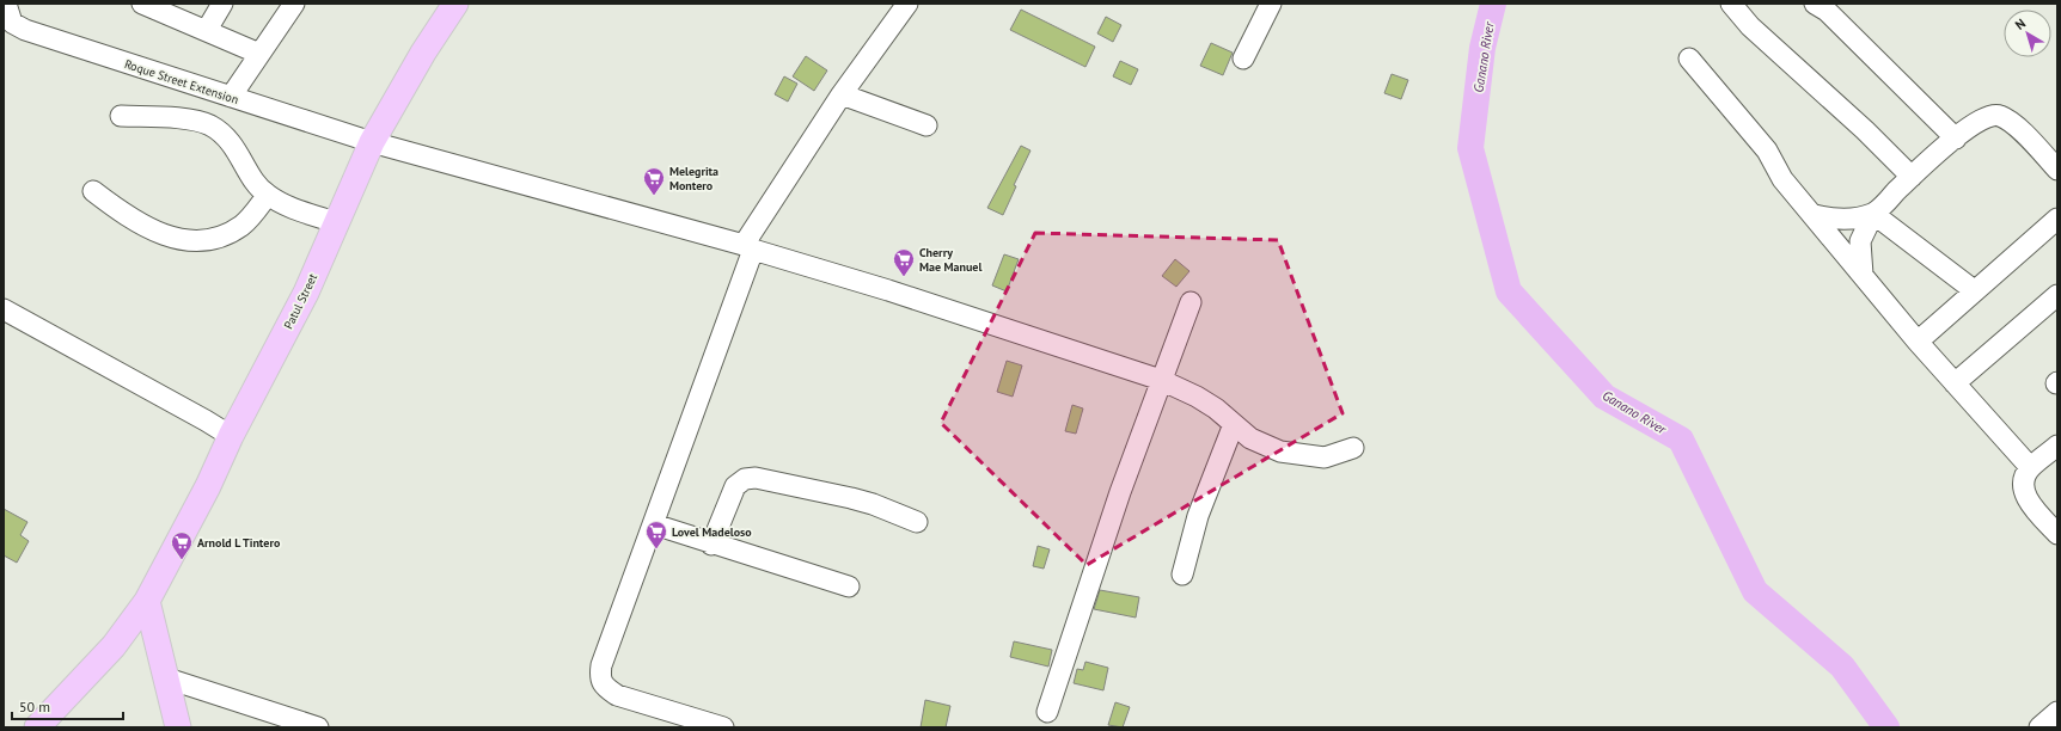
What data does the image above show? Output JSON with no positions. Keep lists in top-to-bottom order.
{
  "streets": {
    "main road": ["Patul Street"],
    "street": ["Roque Street Extension"]
  },
  "crossings": [
    ["Roque Street Extension", "Patul Street"]
  ],
  "water": ["Ganano River"],
  "places": {
    "supermarket": [
      "Melegrita Montero",
      "Cherry Mae Manuel",
      "Lovel Madeloso",
      "Arnold L Tintero"
    ]
  },
  "scale_bar": "50 m",
  "north": "top left"
}
